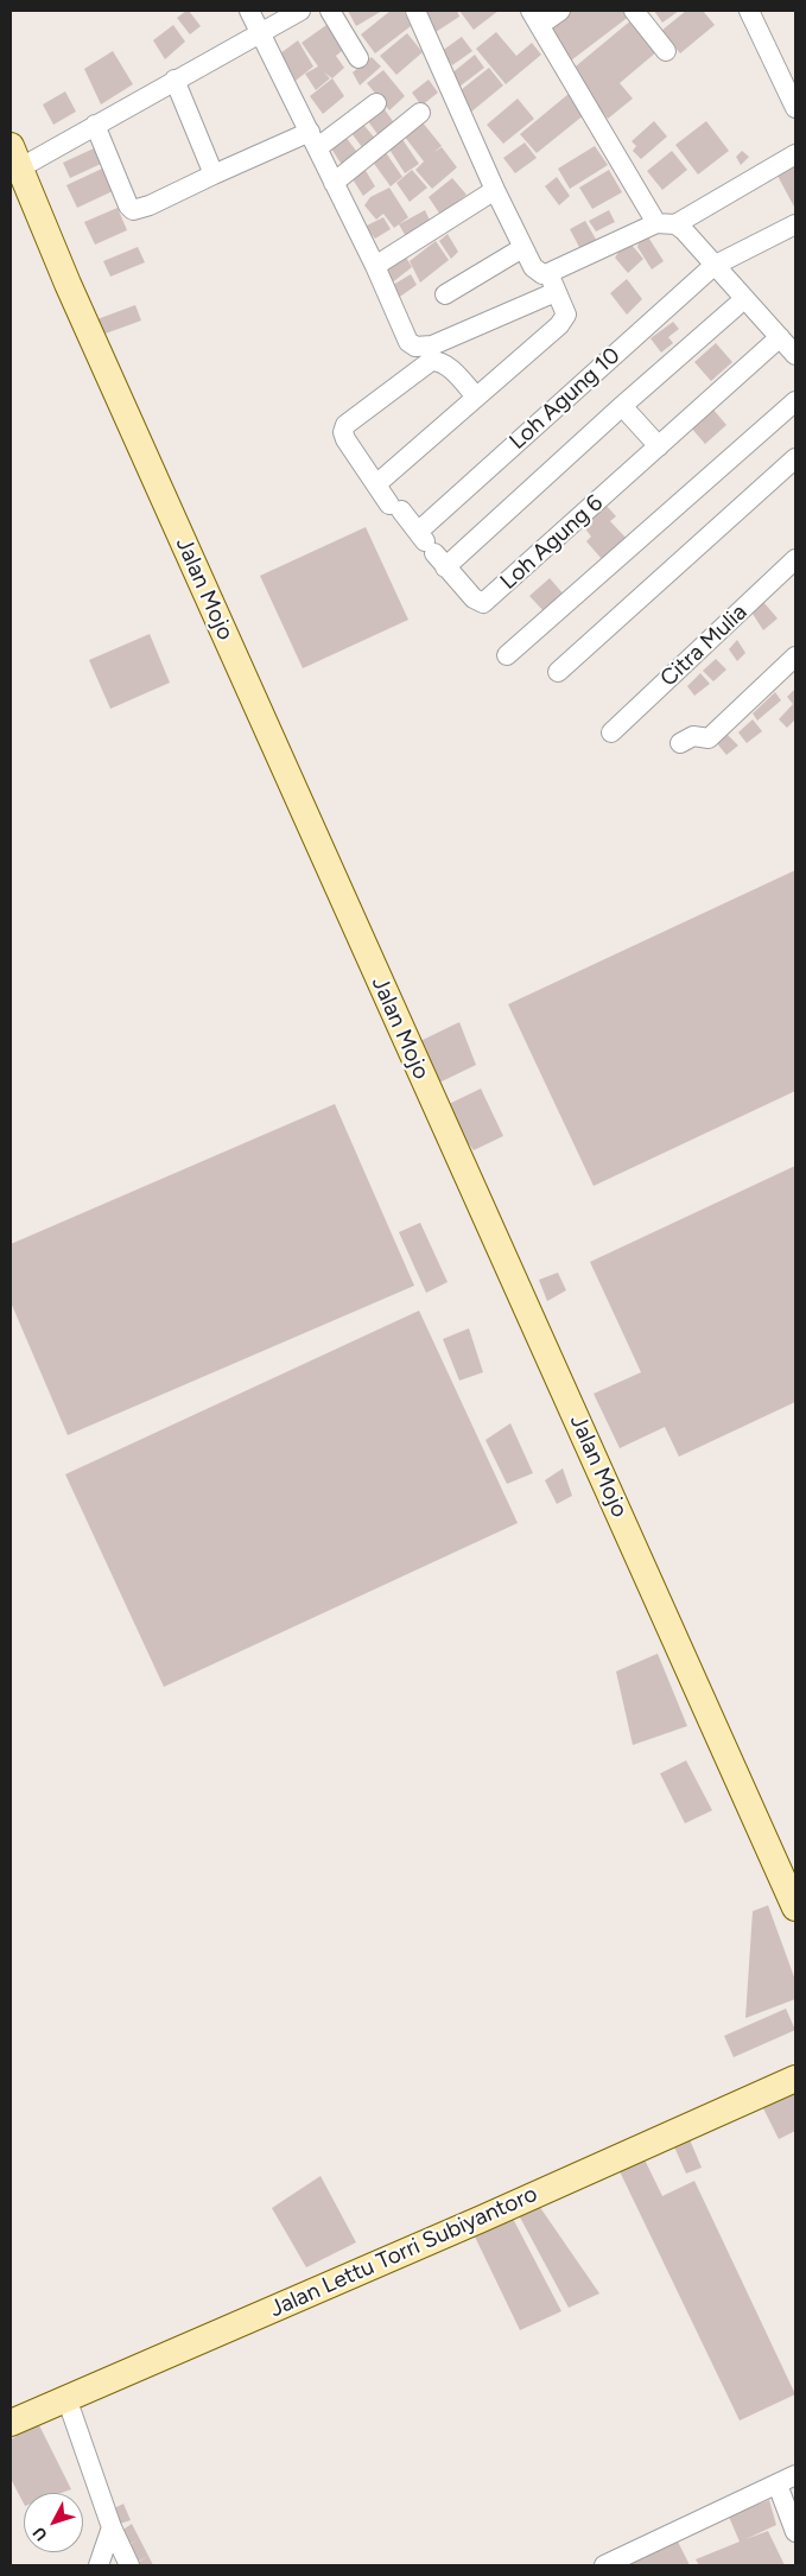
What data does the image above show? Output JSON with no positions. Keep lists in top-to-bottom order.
{
  "streets": {
    "street": [
      "Loh Agung 10",
      "Loh Agung 6",
      "Jalan Mojo",
      "Citra Mulia",
      "Jalan Lettu Torri Subiyantoro"
    ]
  },
  "crossings": [
    ["Loh Agung 10", "Loh Agung 6"]
  ],
  "north": "bottom left"
}
